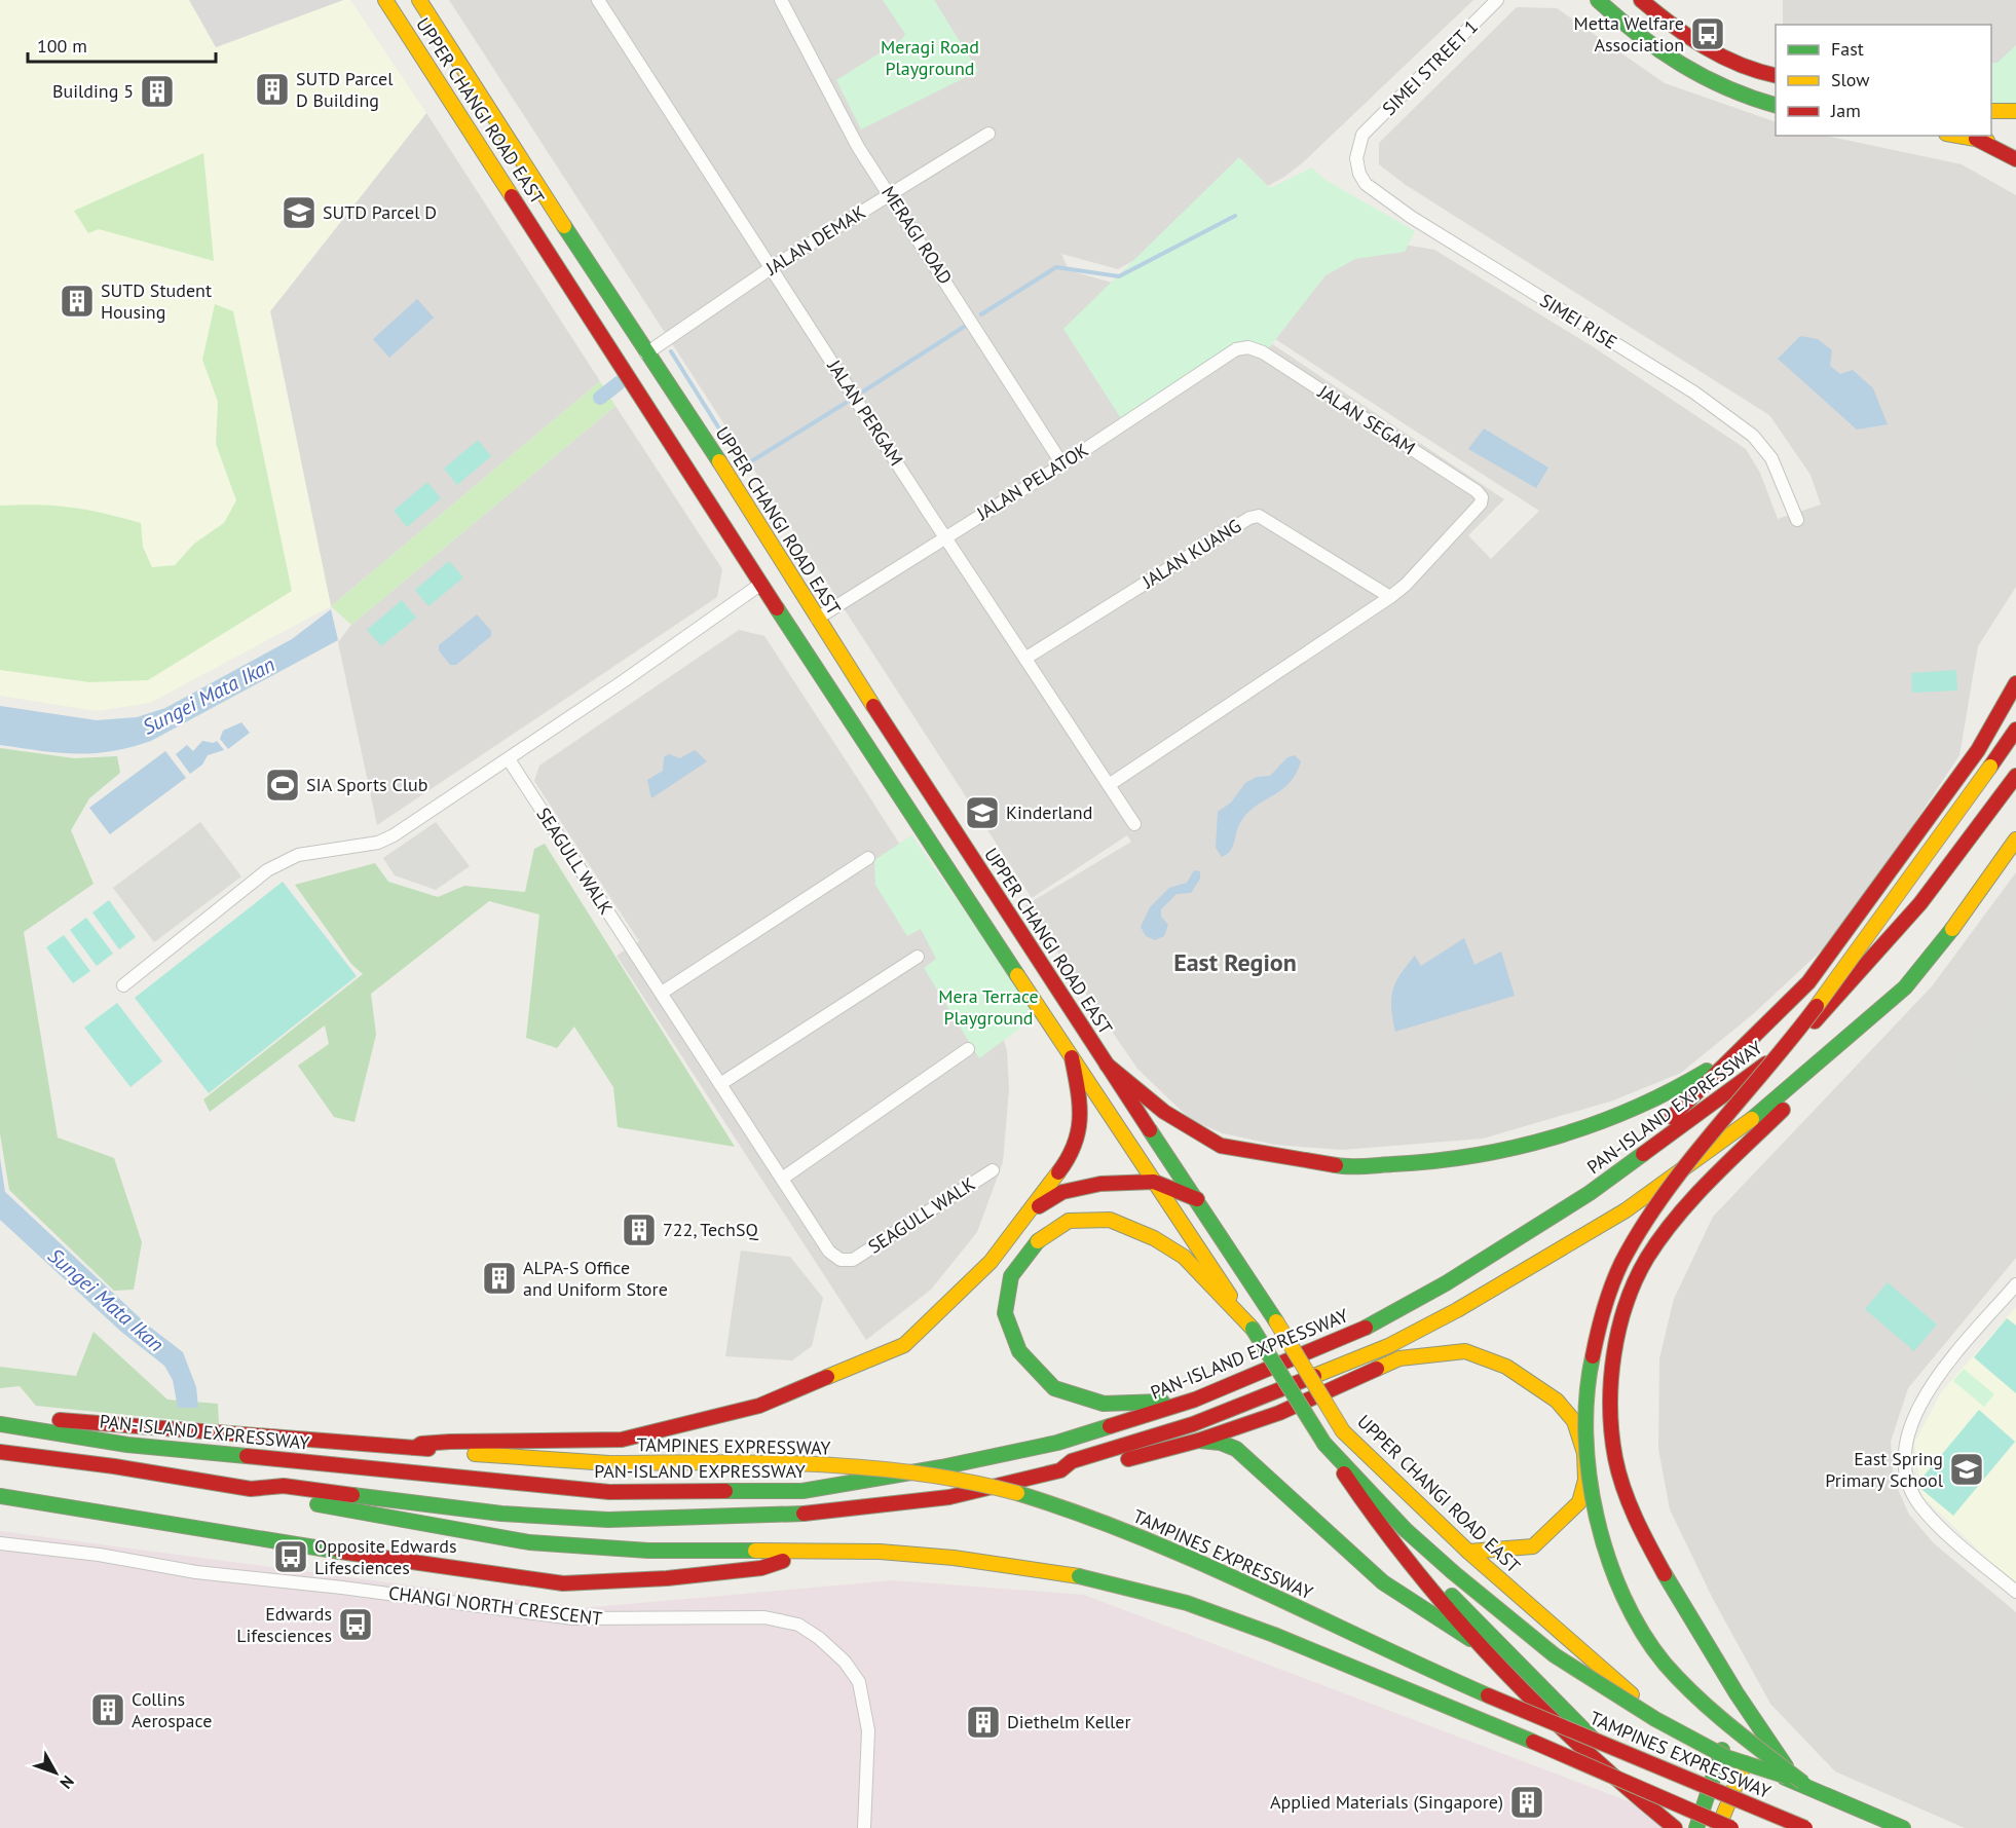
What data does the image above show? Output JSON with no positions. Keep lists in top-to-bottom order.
{
  "streets": {
    "main road": ["UPPER CHANGI ROAD EAST", "PAN-ISLAND EXPRESSWAY", "TAMPINES EXPRESSWAY"],
    "street": [
      "SIMEI STREET 1",
      "MERAGI ROAD",
      "JALAN DEMAK",
      "SIMEI RISE",
      "JALAN PERGAM",
      "JALAN SEGAM",
      "JALAN PELATOK",
      "JALAN KUANG",
      "SEAGULL WALK",
      "CHANGI NORTH CRESCENT"
    ]
  },
  "crossings": [
    ["SIMEI STREET 1", "SIMEI RISE"],
    ["UPPER CHANGI ROAD EAST", "JALAN DEMAK"],
    ["UPPER CHANGI ROAD EAST", "JALAN PELATOK"],
    ["MERAGI ROAD", "JALAN DEMAK"],
    ["MERAGI ROAD", "JALAN PELATOK"],
    ["JALAN DEMAK", "JALAN PERGAM"],
    ["JALAN PERGAM", "JALAN PELATOK"],
    ["JALAN PERGAM", "JALAN KUANG"],
    ["JALAN SEGAM", "JALAN PELATOK"],
    ["JALAN SEGAM", "JALAN KUANG"],
    ["PAN-ISLAND EXPRESSWAY", "TAMPINES EXPRESSWAY"]
  ],
  "districts": ["East Region"],
  "water": ["Sungei Mata Ikan"],
  "parks": ["Meragi Road Playground", "Mera Terrace Playground"],
  "places": {
    "bus stop": ["Metta Welfare Association", "Opposite Edwards Lifesciences", "Edwards Lifesciences"],
    "building": [
      "SUTD Parcel D Building",
      "Building 5",
      "SUTD Student Housing",
      "722, TechSQ",
      "ALPA-S Office and Uniform Store",
      "Collins Aerospace",
      "Diethelm Keller",
      "Applied Materials (Singapore)"
    ],
    "school or university": ["SUTD Parcel D", "Kinderland", "East Spring Primary School"],
    "sports": ["SIA Sports Club"]
  },
  "legend": ["Fast", "Slow", "Jam"],
  "scale_bar": "100 m",
  "north": "bottom right"
}
